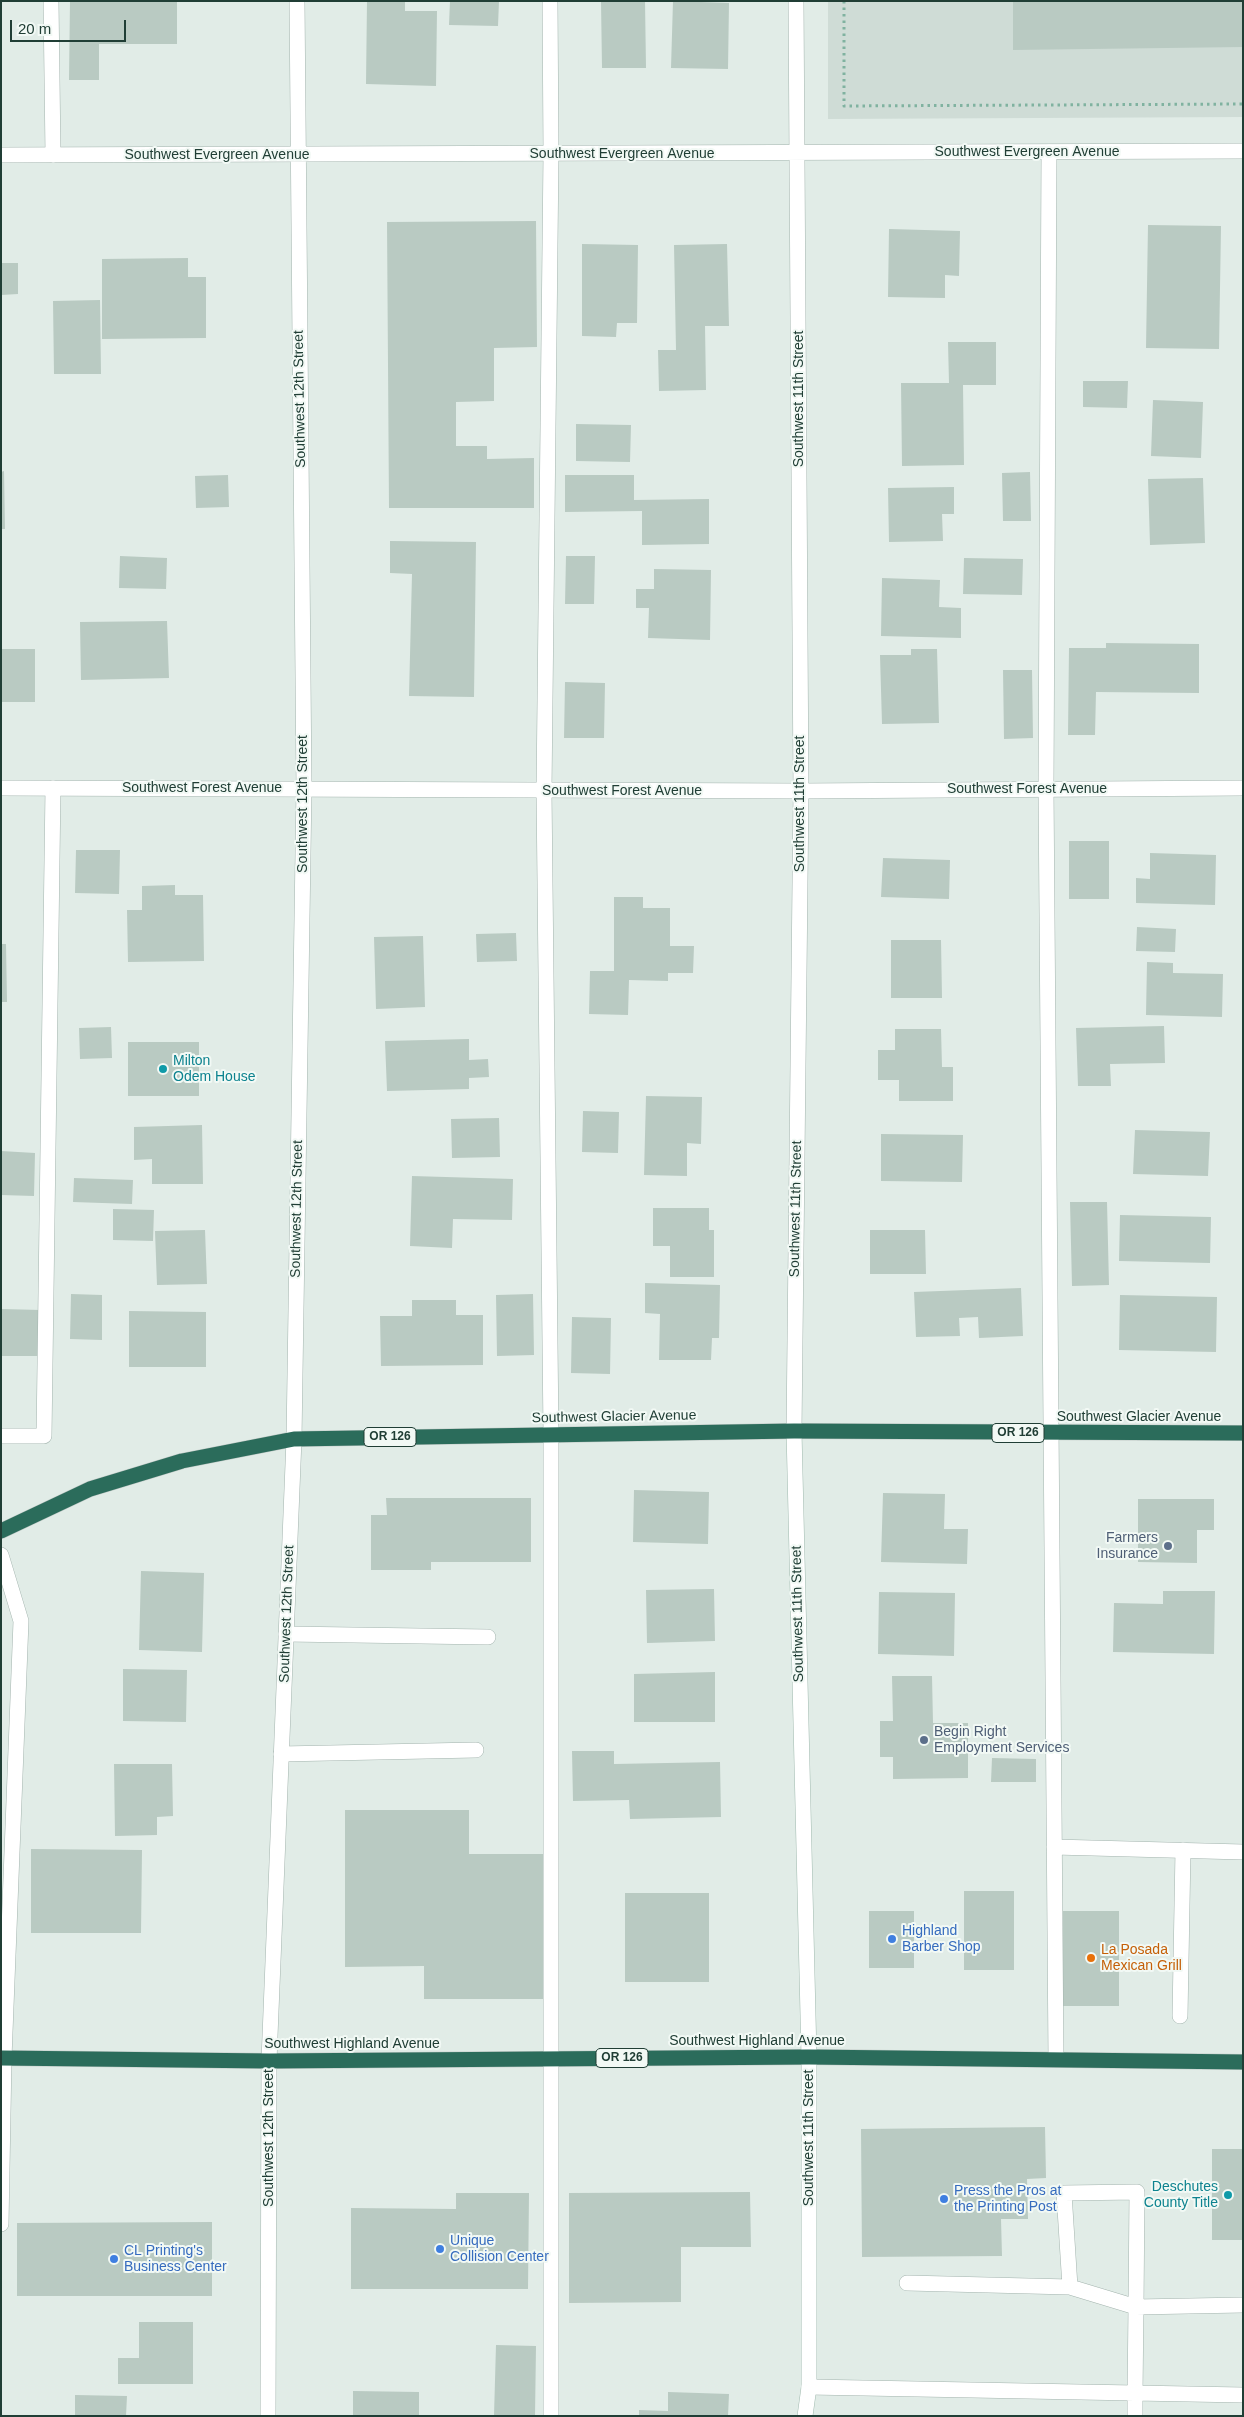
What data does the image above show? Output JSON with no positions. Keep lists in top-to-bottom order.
{
  "streets": {
    "highway": ["Southwest Glacier Avenue", "OR 126", "Southwest Highland Avenue"],
    "street": [
      "Southwest Evergreen Avenue",
      "Southwest 12th Street",
      "Southwest 11th Street",
      "Southwest Forest Avenue"
    ]
  },
  "crossings": [
    ["Southwest Evergreen Avenue", "Southwest 12th Street"],
    ["Southwest Evergreen Avenue", "Southwest 11th Street"],
    ["Southwest 12th Street", "Southwest Forest Avenue"],
    ["Southwest 12th Street", "Southwest Glacier Avenue"],
    ["Southwest 12th Street", "Southwest Highland Avenue"],
    ["Southwest 11th Street", "Southwest Forest Avenue"],
    ["Southwest 11th Street", "Southwest Glacier Avenue"],
    ["Southwest 11th Street", "Southwest Highland Avenue"]
  ],
  "places": [
    "Milton Odem House",
    "Farmers Insurance",
    "Begin Right Employment Services",
    "Highland Barber Shop",
    "La Posada Mexican Grill",
    "Deschutes County Title",
    "Press the Pros at the Printing Post",
    "Unique Collision Center",
    "CL Printing's Business Center"
  ],
  "scale_bar": "20 m"
}
